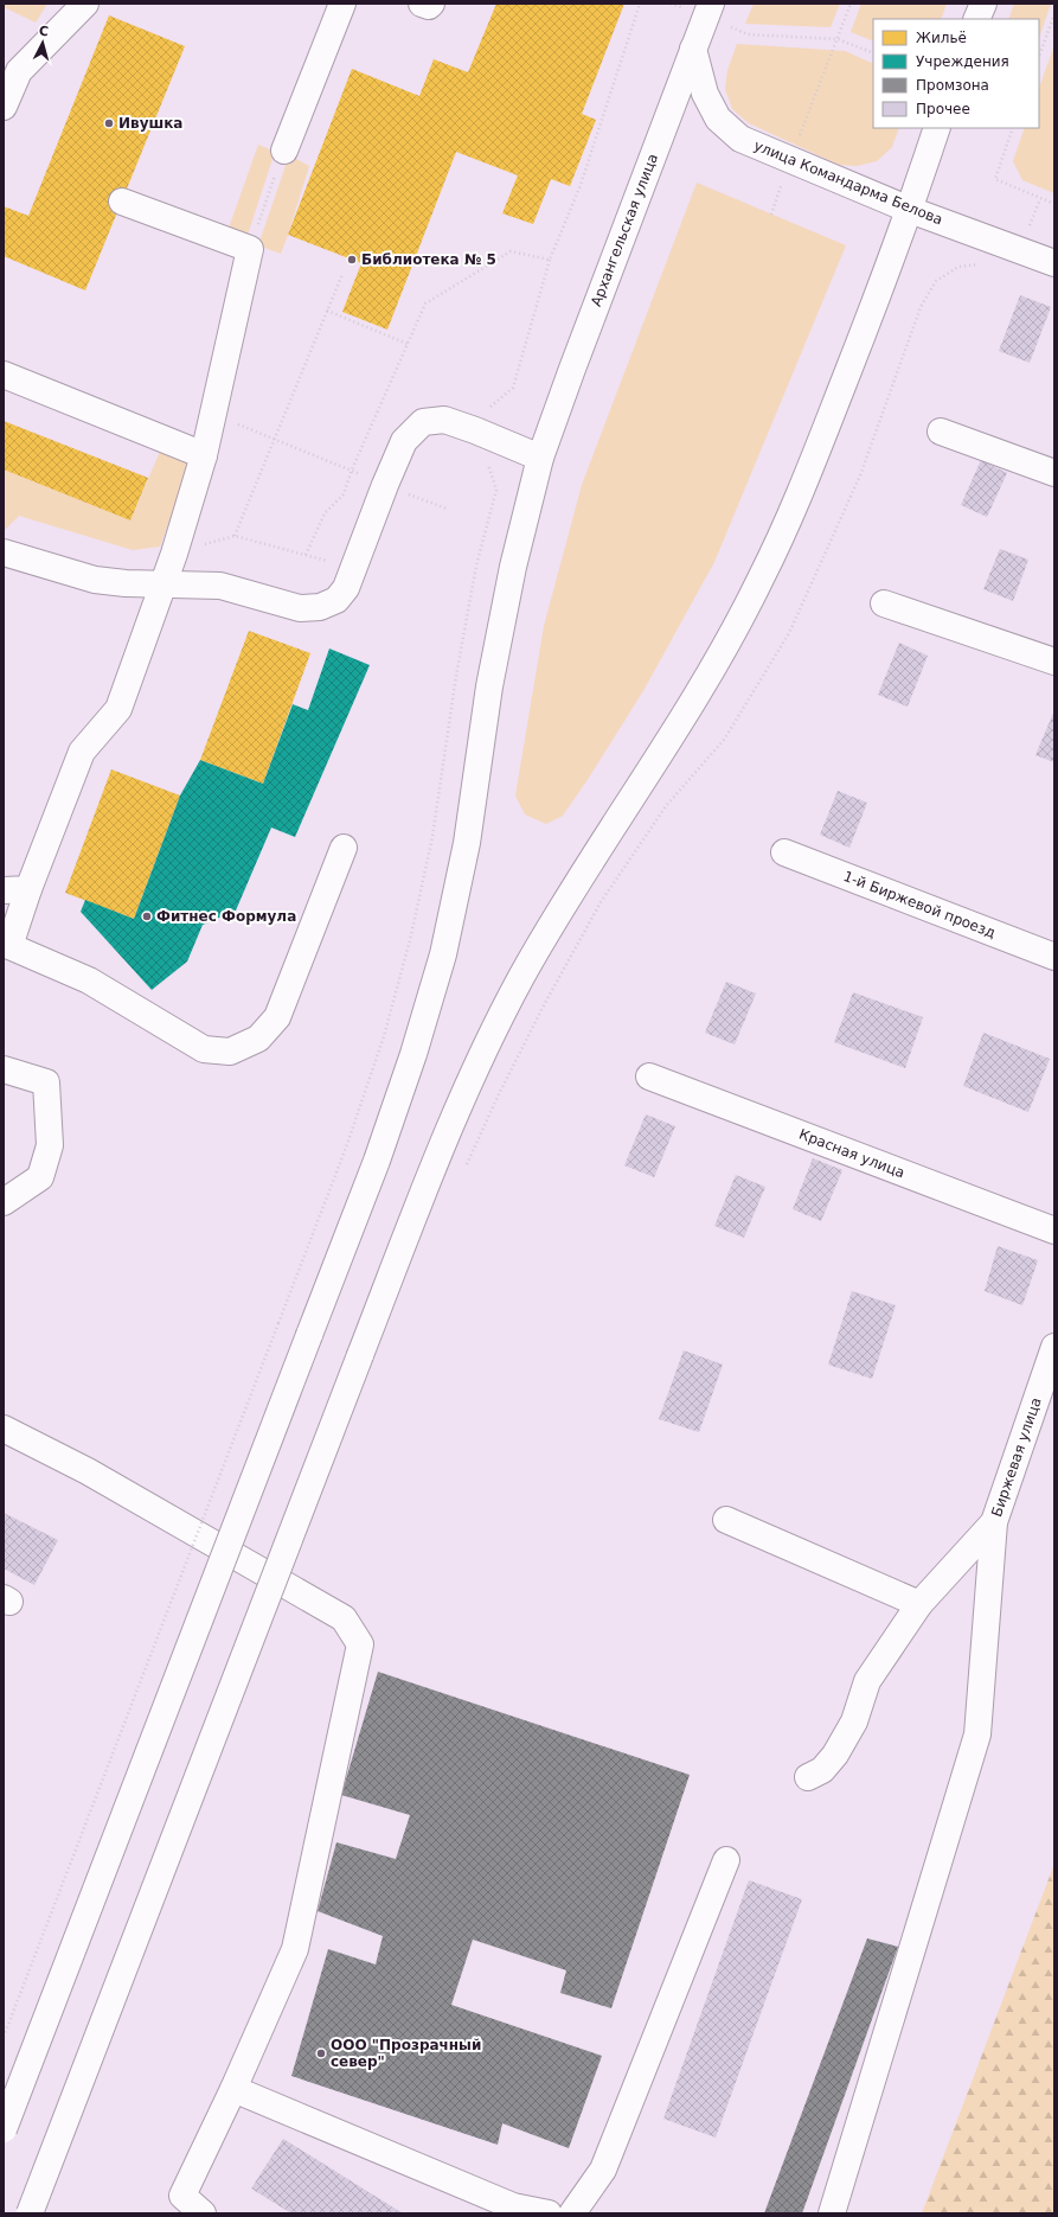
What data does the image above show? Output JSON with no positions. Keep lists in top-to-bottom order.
{
  "streets": {
    "main road": [
      "улица Командарма Белова",
      "Архангельская улица",
      "1-й Биржевой проезд",
      "Красная улица",
      "Биржевая улица"
    ]
  },
  "crossings": [
    ["улица Командарма Белова", "Архангельская улица"]
  ],
  "places": [
    "Ивушка",
    "Библиотека № 5",
    "Фитнес Формула",
    "ООО \"Прозрачный север\""
  ],
  "legend": [
    "Жильё",
    "Учреждения",
    "Промзона",
    "Прочее"
  ],
  "north": "top"
}
